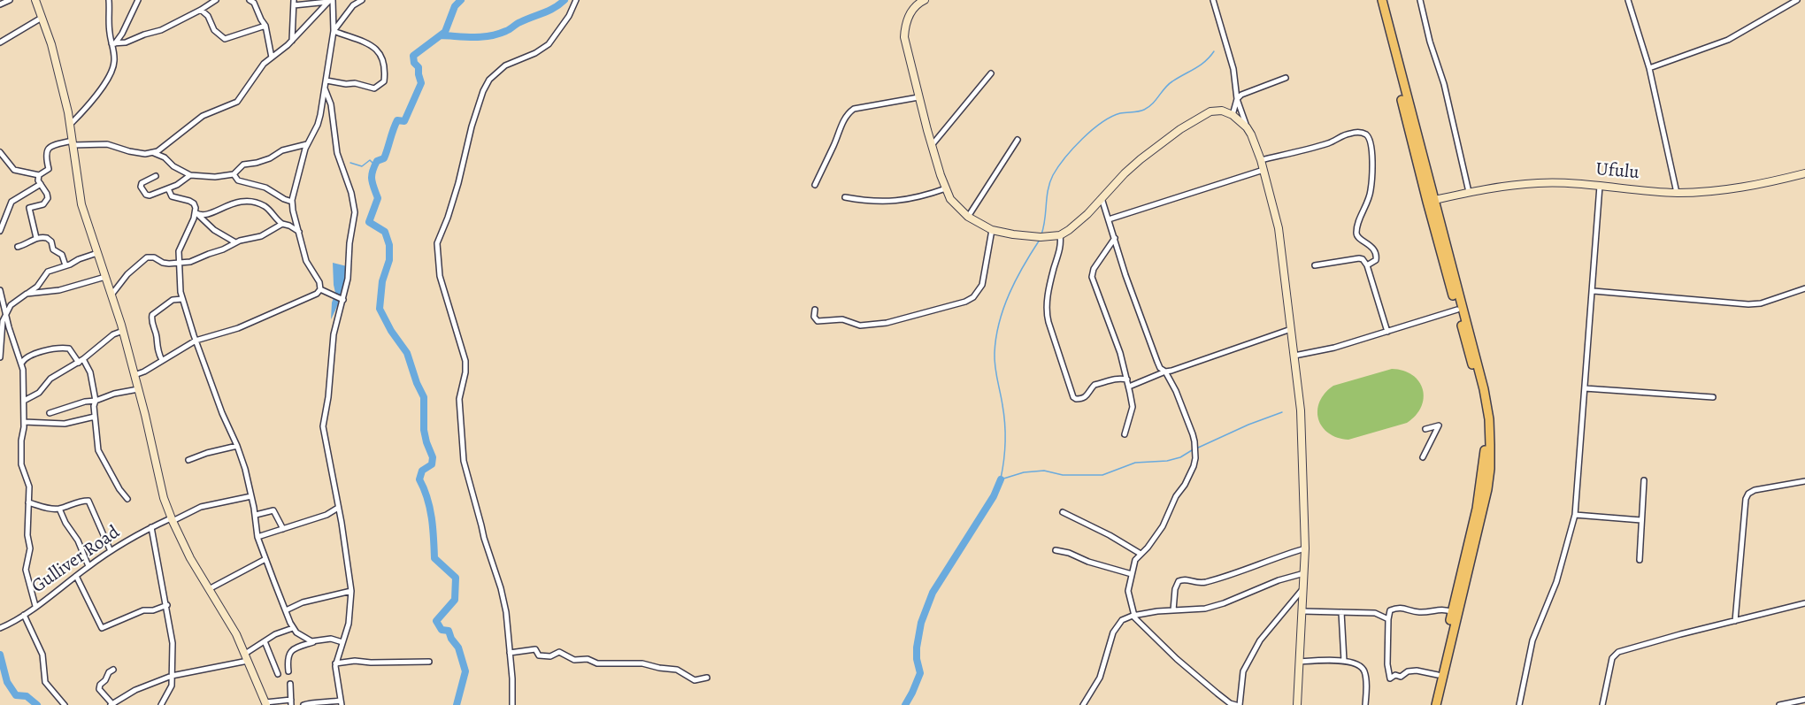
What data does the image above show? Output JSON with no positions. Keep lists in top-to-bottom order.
{
  "streets": {
    "street": ["Ufulu", "Gulliver Road"]
  }
}
